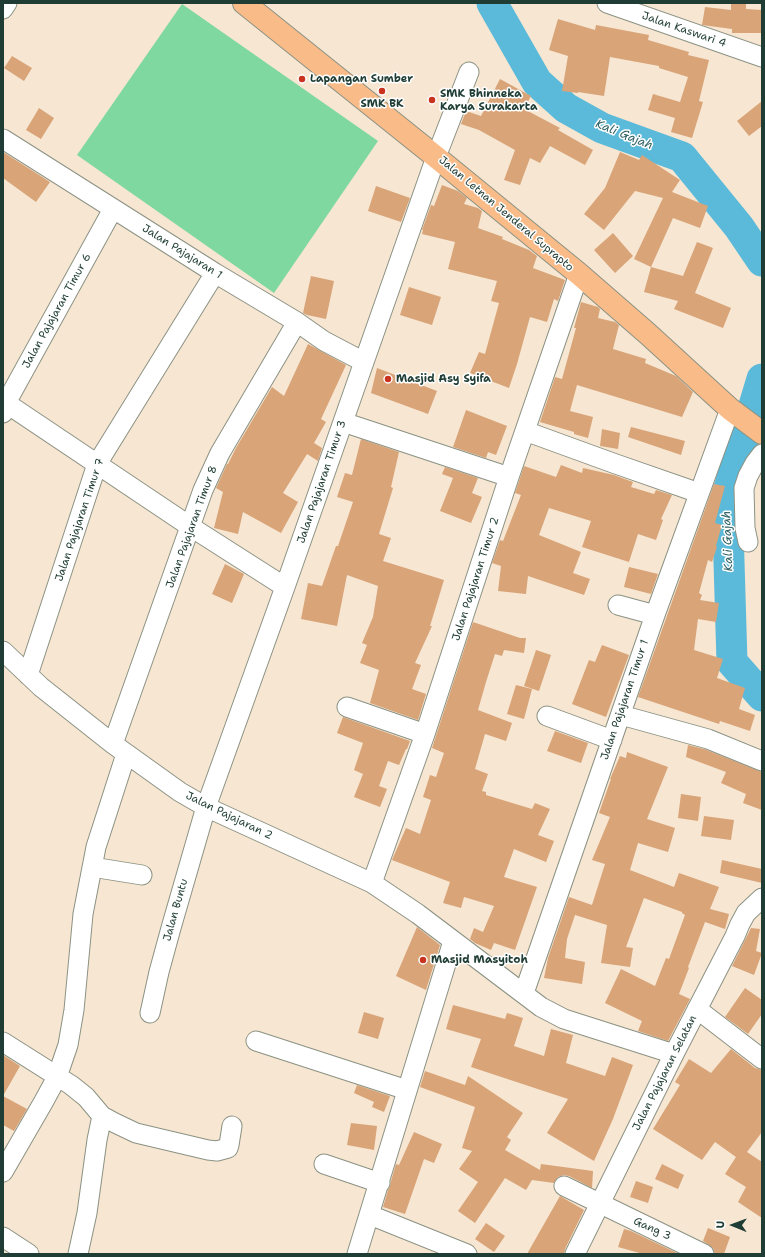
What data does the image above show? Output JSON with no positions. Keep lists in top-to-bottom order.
{
  "streets": {
    "highway": ["Jalan Letnan Jenderal Suprapto"],
    "street": [
      "Jalan Kaswari 4",
      "Jalan Pajajaran 1",
      "Jalan Pajajaran Timur 6",
      "Jalan Pajajaran Timur 3",
      "Jalan Pajajaran Timur 7",
      "Jalan Pajajaran Timur 8",
      "Jalan Pajajaran Timur 2",
      "Jalan Pajajaran Timur 1",
      "Jalan Pajajaran 2",
      "Jalan Buntu",
      "Jalan Pajajaran Selatan",
      "Gang 3"
    ]
  },
  "crossings": [
    ["Jalan Letnan Jenderal Suprapto", "Jalan Pajajaran Timur 3"],
    ["Jalan Letnan Jenderal Suprapto", "Jalan Pajajaran Timur 2"],
    ["Jalan Letnan Jenderal Suprapto", "Jalan Pajajaran Timur 1"],
    ["Jalan Pajajaran 1", "Jalan Pajajaran Timur 6"],
    ["Jalan Pajajaran 1", "Jalan Pajajaran Timur 3"],
    ["Jalan Pajajaran 1", "Jalan Pajajaran Timur 7"],
    ["Jalan Pajajaran 1", "Jalan Pajajaran Timur 8"],
    ["Jalan Pajajaran Timur 3", "Jalan Pajajaran 2"],
    ["Jalan Pajajaran Timur 3", "Jalan Buntu"],
    ["Jalan Pajajaran Timur 7", "Jalan Pajajaran 2"],
    ["Jalan Pajajaran Timur 8", "Jalan Pajajaran 2"],
    ["Jalan Pajajaran Timur 2", "Jalan Pajajaran 2"],
    ["Jalan Pajajaran Timur 1", "Jalan Pajajaran 2"],
    ["Jalan Pajajaran 2", "Jalan Buntu"],
    ["Jalan Pajajaran 2", "Jalan Pajajaran Selatan"],
    ["Jalan Pajajaran Selatan", "Gang 3"]
  ],
  "water": ["Kali Gajah"],
  "places": [
    "Lapangan Sumber",
    "SMK BK",
    "SMK Bhinneka Karya Surakarta",
    "Masjid Asy Syifa",
    "Masjid Masyitoh"
  ],
  "north": "left"
}
